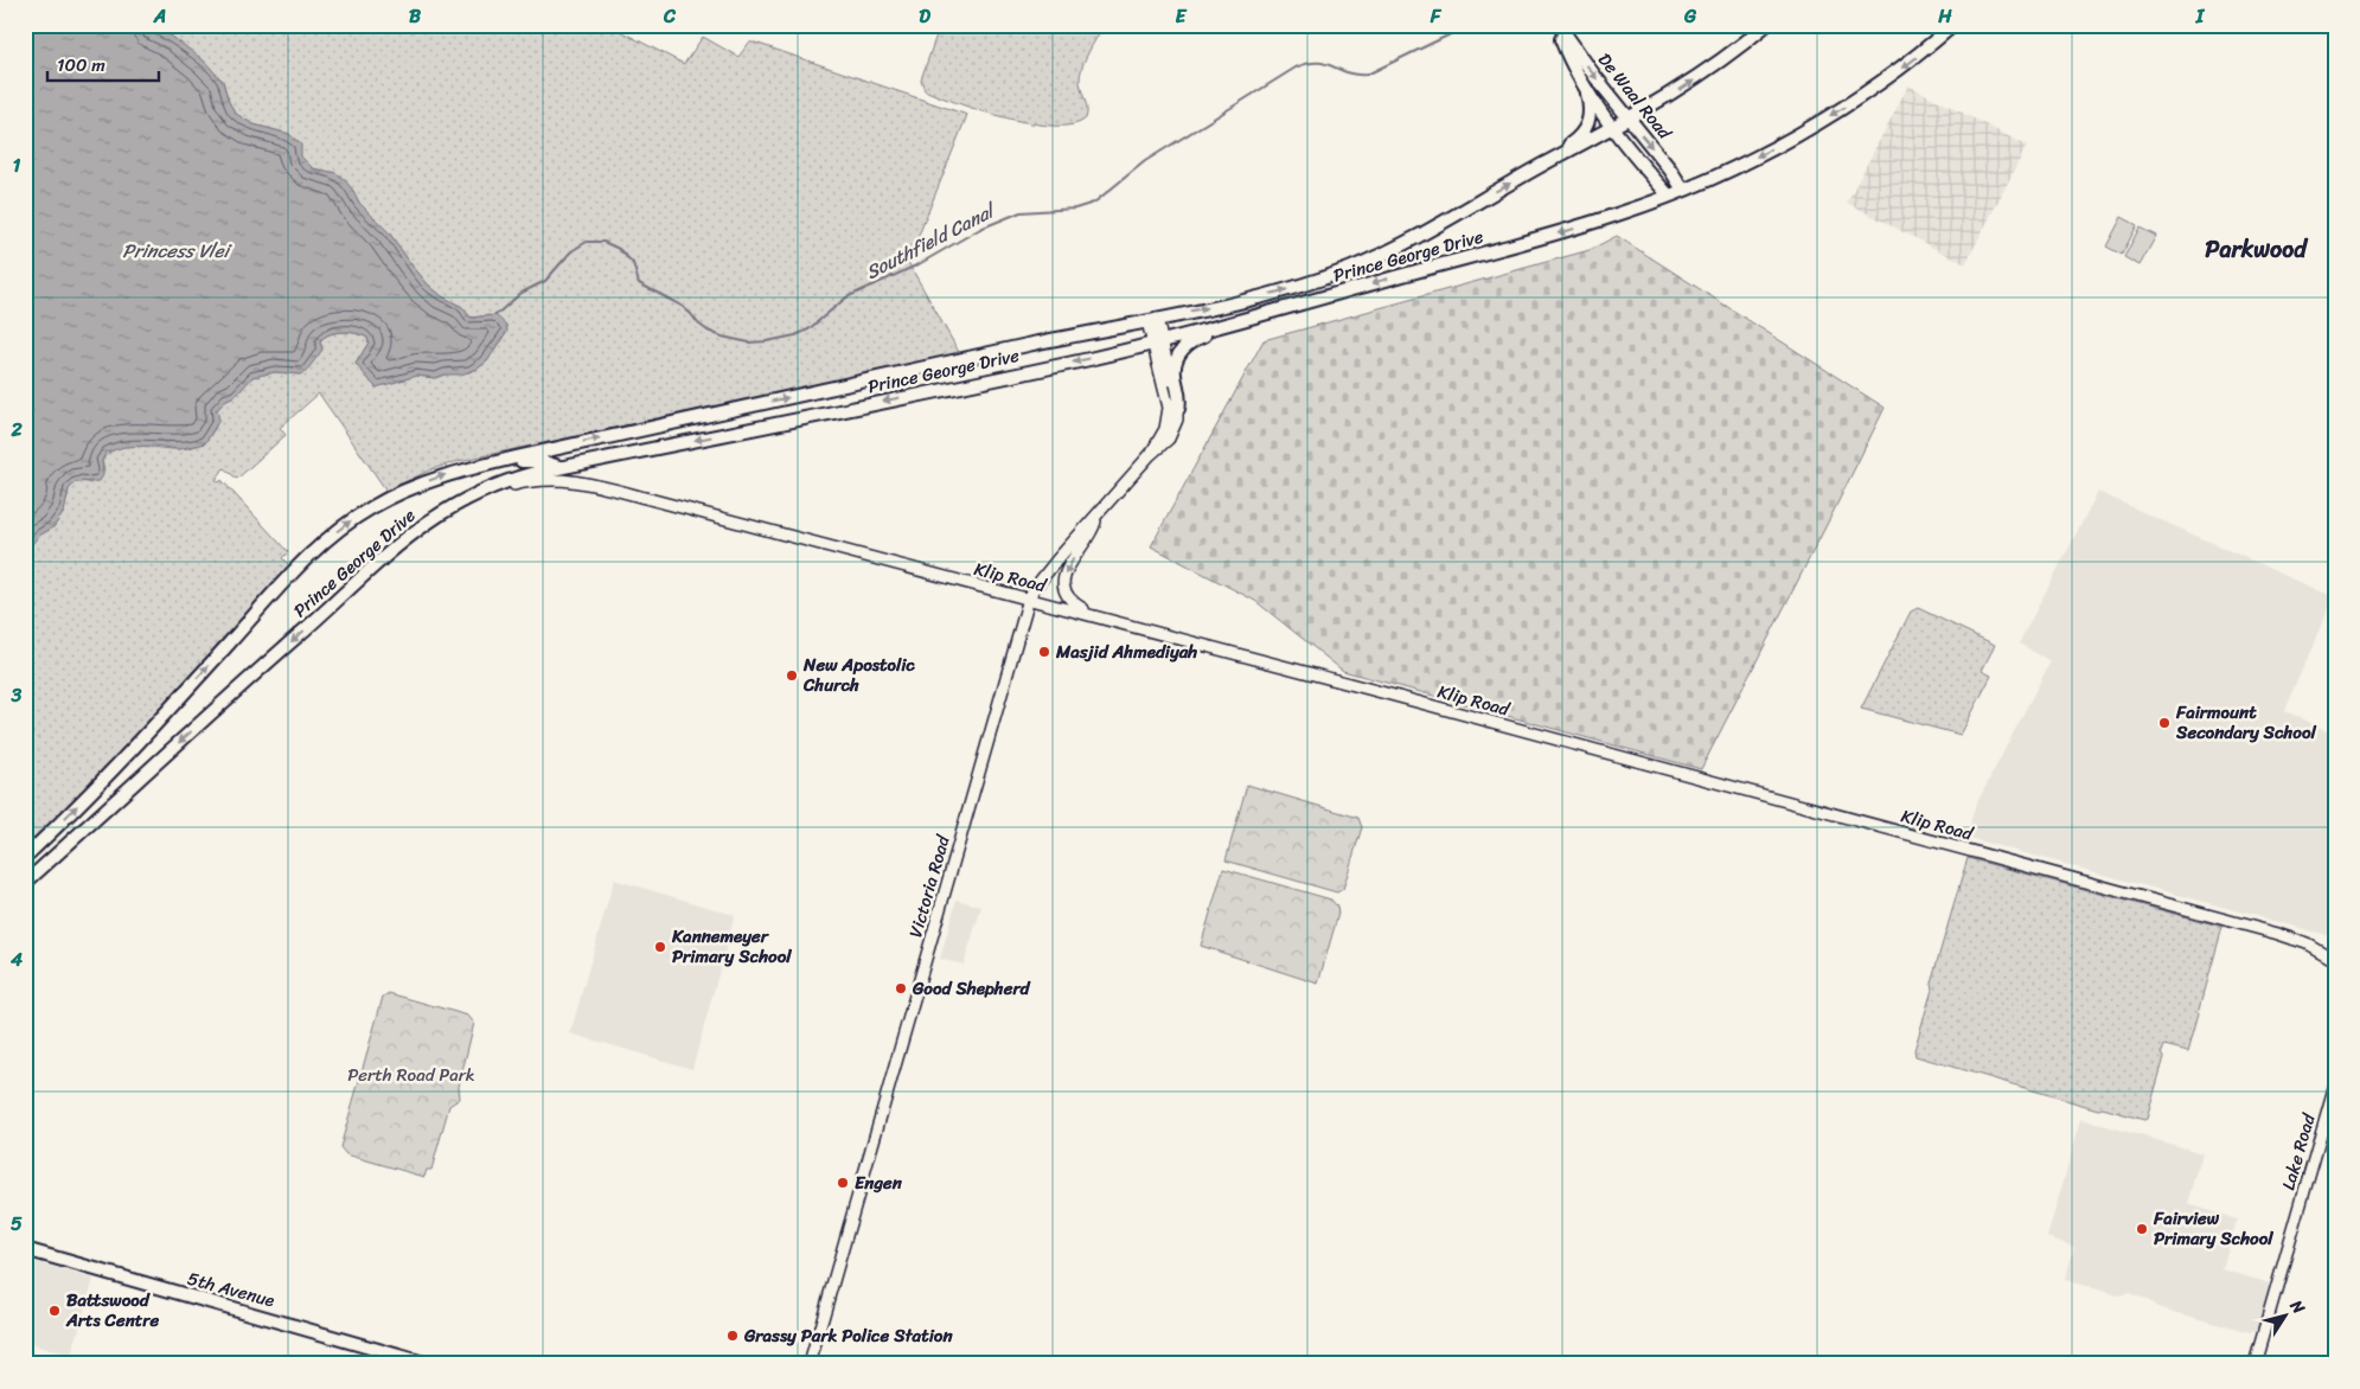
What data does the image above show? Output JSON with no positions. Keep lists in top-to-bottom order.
{
  "streets": {
    "main road": ["De Waal Road", "Prince George Drive", "5th Avenue"],
    "street": ["Klip Road", "Victoria Road", "Lake Road"]
  },
  "crossings": [
    ["De Waal Road", "Prince George Drive"],
    ["Prince George Drive", "Klip Road"],
    ["Prince George Drive", "Victoria Road"],
    ["Klip Road", "Victoria Road"]
  ],
  "districts": ["Parkwood"],
  "water": ["Southfield Canal", "Princess Vlei"],
  "parks": ["Perth Road Park"],
  "places": [
    "Masjid Ahmediyah",
    "New Apostolic Church",
    "Fairmount Secondary School",
    "Kannemeyer Primary School",
    "Good Shepherd",
    "Engen",
    "Fairview Primary School",
    "Battswood Arts Centre",
    "Grassy Park Police Station"
  ],
  "scale_bar": "100 m",
  "north": "top right",
  "grid": {
    "columns": [
      "A",
      "B",
      "C",
      "D",
      "E",
      "F",
      "G",
      "H",
      "I"
    ],
    "rows": [
      "1",
      "2",
      "3",
      "4",
      "5"
    ]
  }
}
